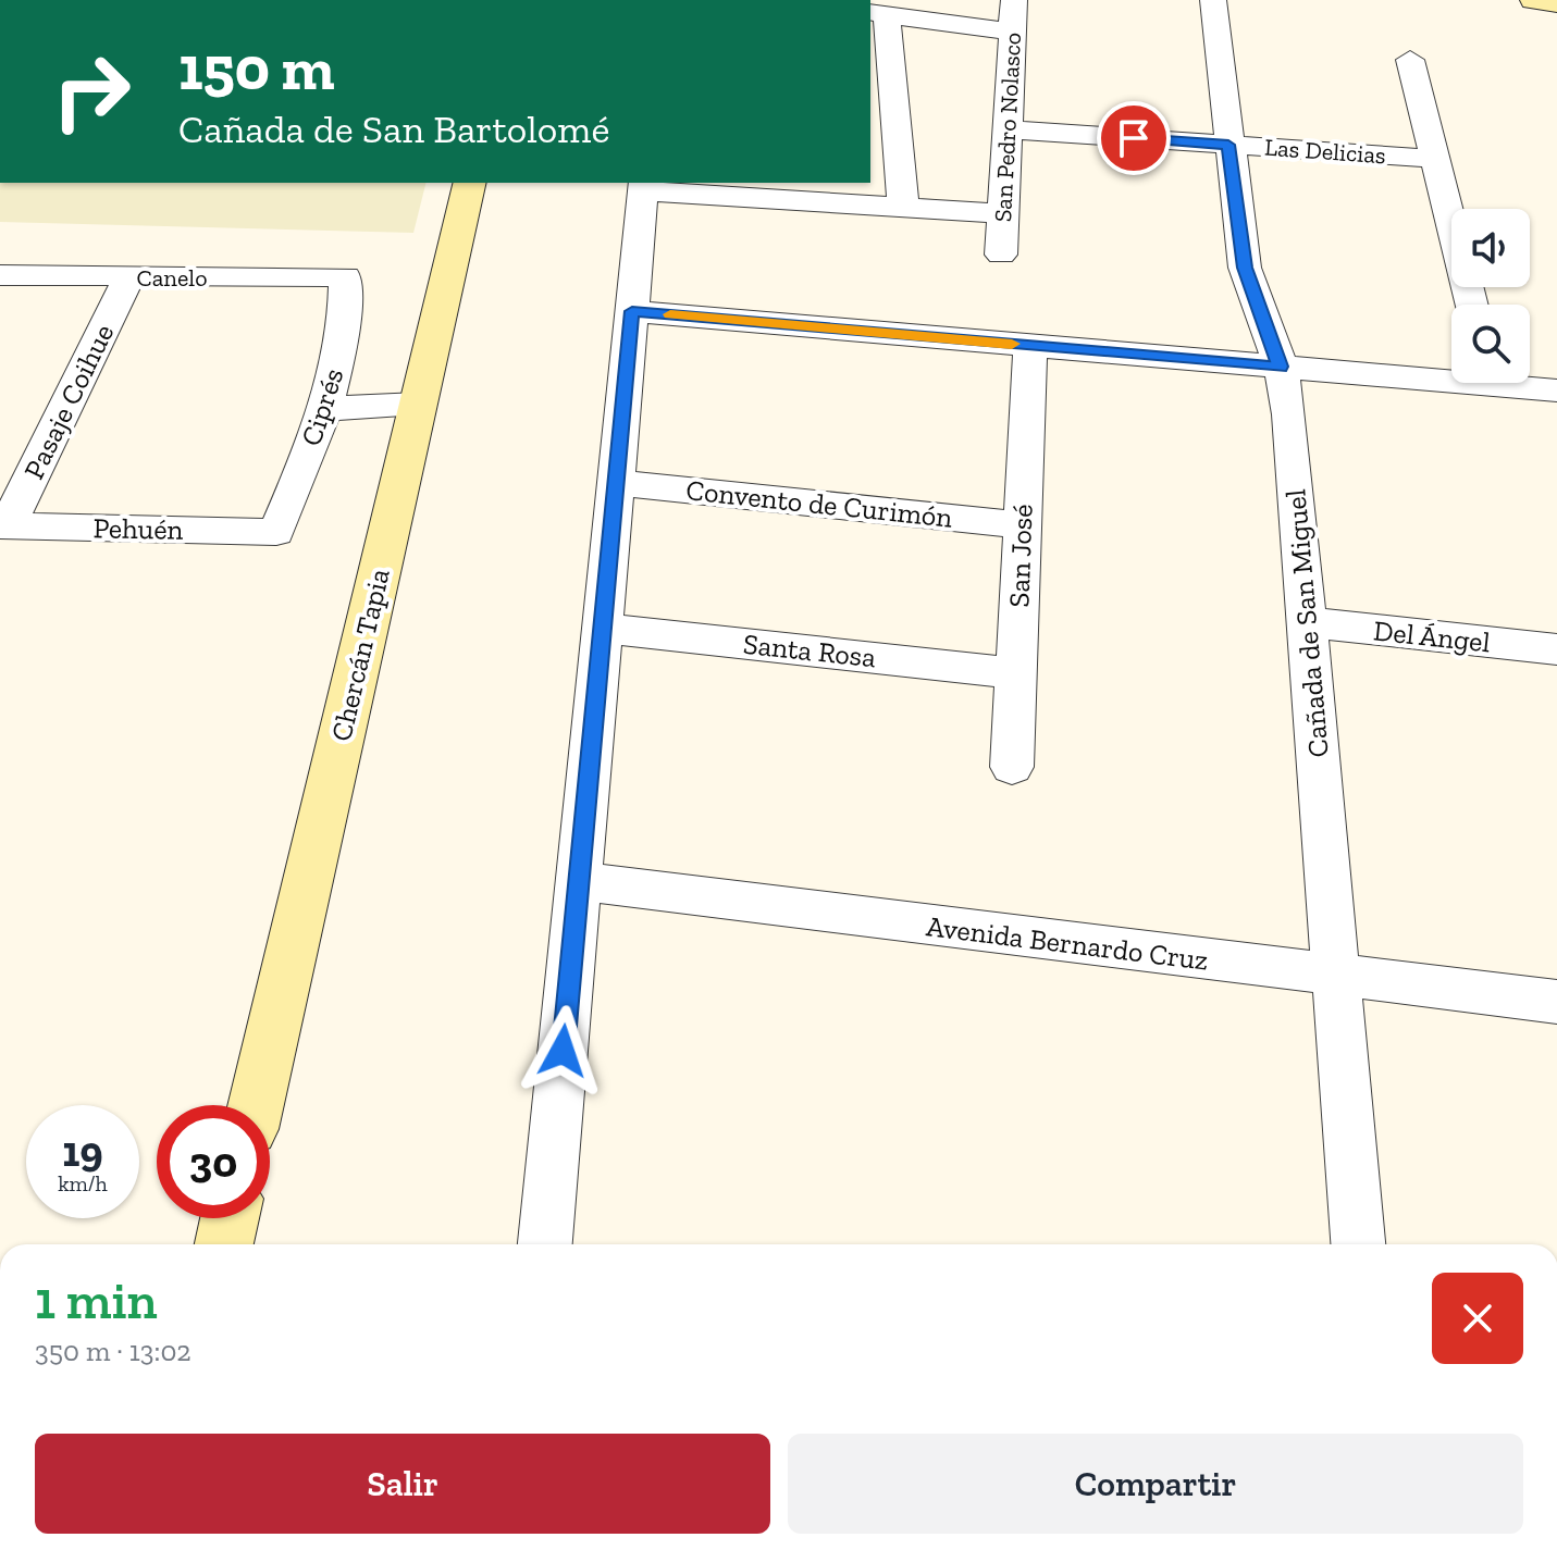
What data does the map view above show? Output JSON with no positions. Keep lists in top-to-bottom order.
{
  "streets": {
    "main road": ["Chercán Tapia"],
    "street": [
      "San Pedro Nolasco",
      "Las Delicias",
      "Canelo",
      "Pasaje Coihue",
      "Ciprés",
      "Convento de Curimón",
      "Pehuén",
      "San José",
      "Cañada de San Miguel",
      "Del Ángel",
      "Santa Rosa",
      "Avenida Bernardo Cruz"
    ]
  },
  "crossings": [
    ["San Pedro Nolasco", "Las Delicias"],
    ["Las Delicias", "Cañada de San Miguel"],
    ["Canelo", "Pasaje Coihue"],
    ["Canelo", "Ciprés"],
    ["Pasaje Coihue", "Pehuén"],
    ["Ciprés", "Pehuén"],
    ["Convento de Curimón", "San José"],
    ["San José", "Santa Rosa"],
    ["Cañada de San Miguel", "Del Ángel"],
    ["Cañada de San Miguel", "Avenida Bernardo Cruz"]
  ],
  "page": {
    "turn": ["150 m", "Cañada de San Bartolomé"],
    "speed": "19 km/h",
    "limit": "30",
    "heading": ["1 min", "350 m · 13:02"],
    "buttons": ["Salir", "Compartir"]
  }
}
